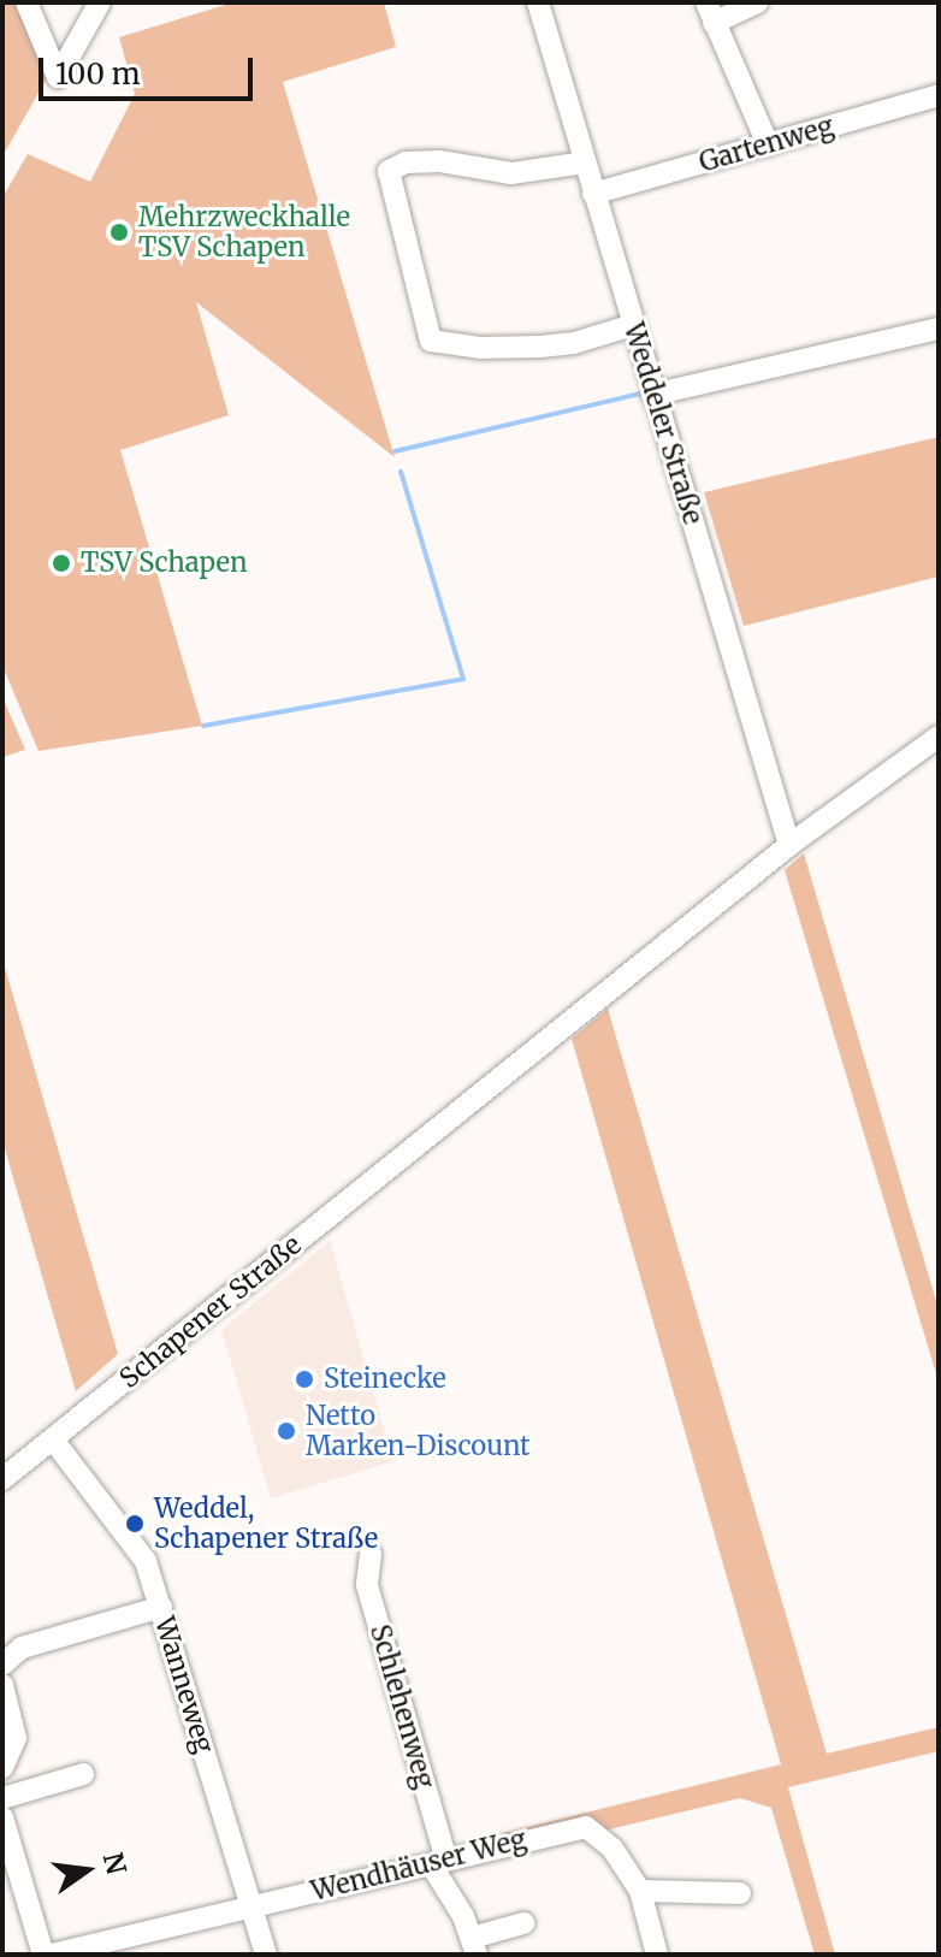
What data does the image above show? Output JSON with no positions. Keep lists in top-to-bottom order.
{
  "streets": {
    "street": [
      "Gartenweg",
      "Weddeler Straße",
      "Schapener Straße",
      "Wanneweg",
      "Schlehenweg",
      "Wendhäuser Weg"
    ]
  },
  "crossings": [
    ["Gartenweg", "Weddeler Straße"],
    ["Weddeler Straße", "Schapener Straße"],
    ["Schapener Straße", "Wanneweg"],
    ["Wanneweg", "Wendhäuser Weg"],
    ["Schlehenweg", "Wendhäuser Weg"]
  ],
  "places": [
    "Mehrzweckhalle TSV Schapen",
    "TSV Schapen",
    "Steinecke",
    "Netto Marken-Discount",
    "Weddel, Schapener Straße"
  ],
  "scale_bar": "100 m",
  "north": "right"
}
